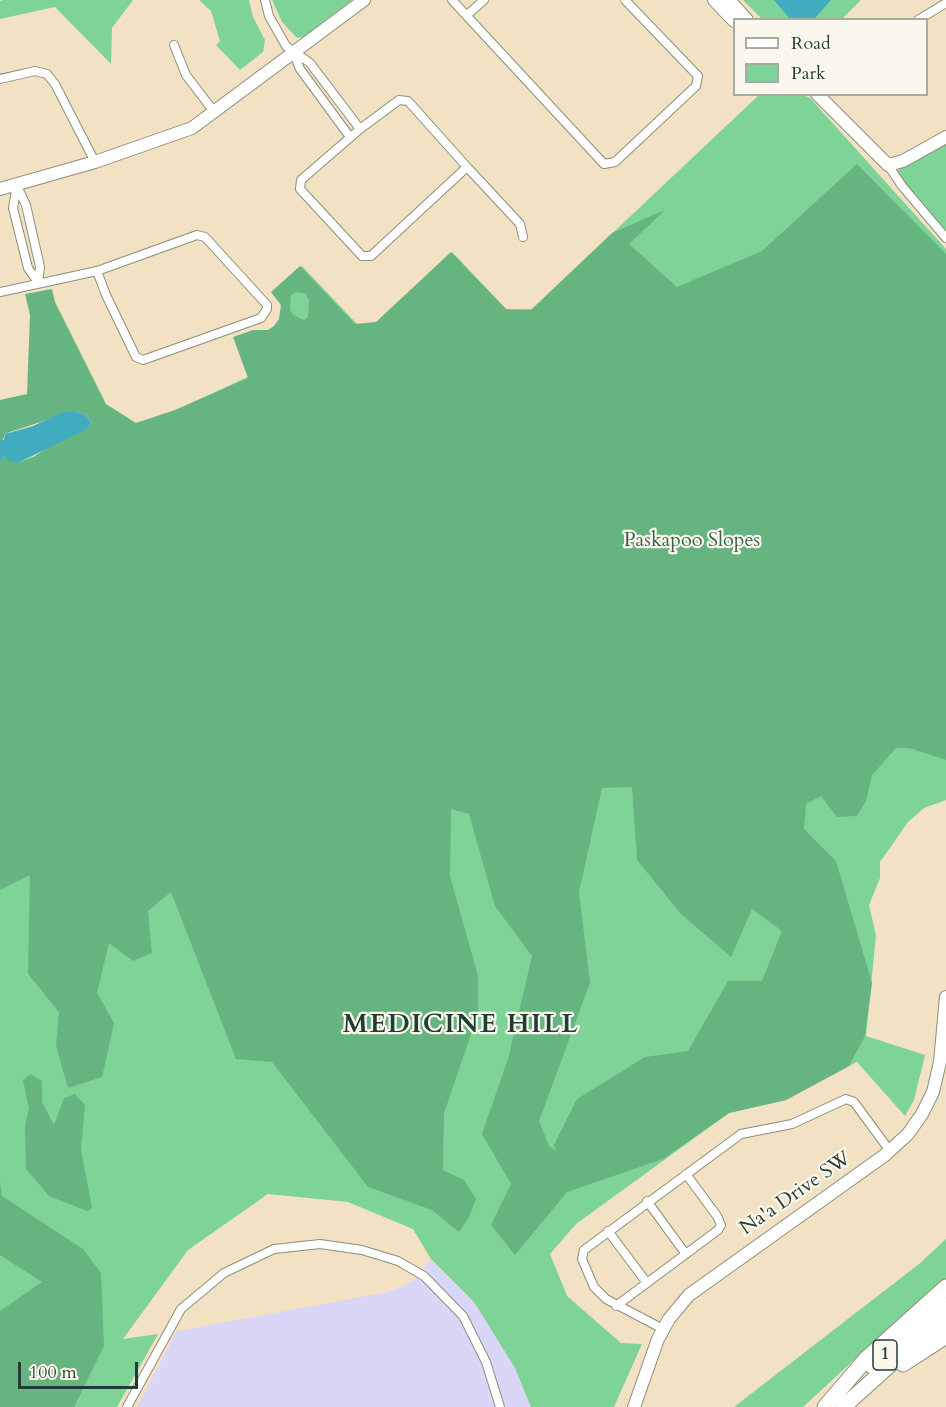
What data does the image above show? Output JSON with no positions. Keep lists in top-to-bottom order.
{
  "streets": {
    "highway": ["1"],
    "street": ["Na'a Drive SW"]
  },
  "districts": ["MEDICINE HILL"],
  "parks": ["Paskapoo Slopes"],
  "legend": ["Road", "Park"],
  "scale_bar": "100 m"
}
